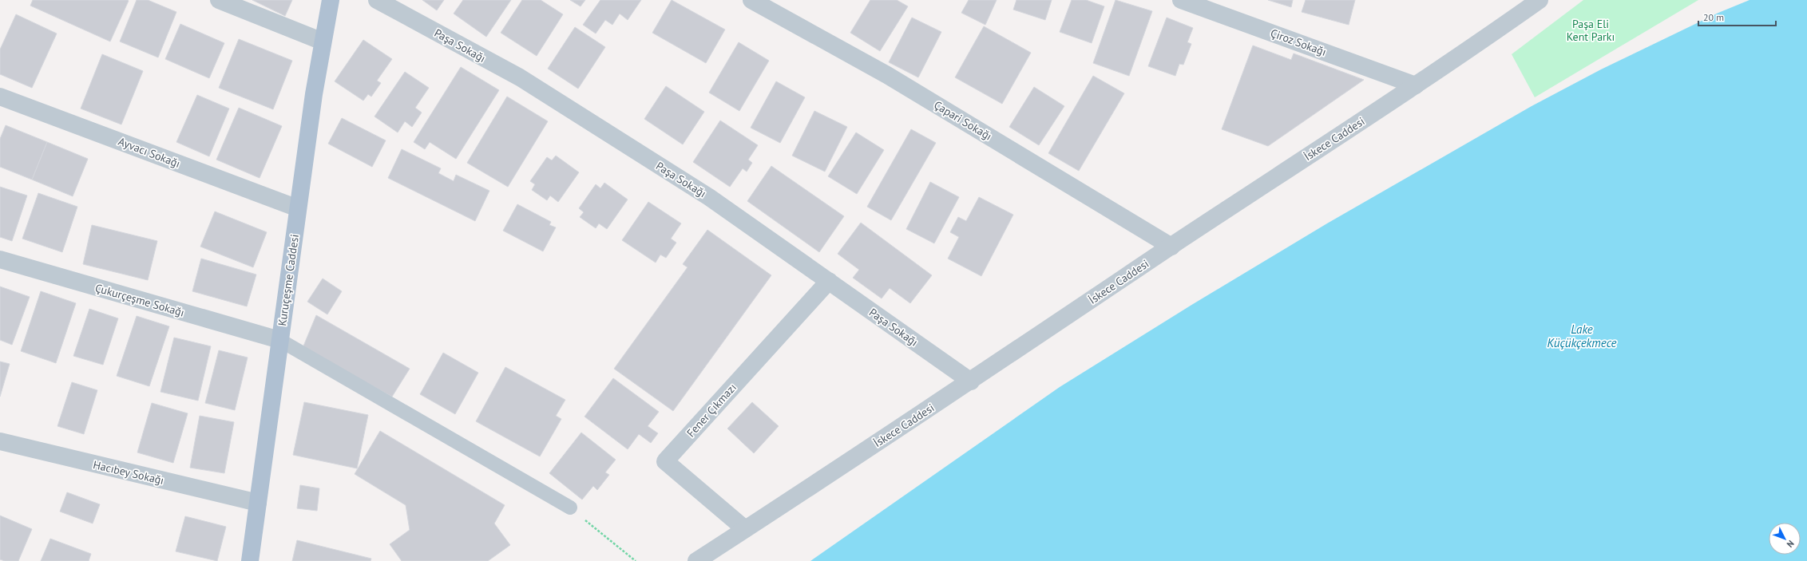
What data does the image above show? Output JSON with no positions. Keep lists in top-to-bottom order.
{
  "streets": {
    "main road": ["Kuruçeşme Caddesi"],
    "street": [
      "Çiroz Sokağı",
      "Paşa Sokağı",
      "Çapari Sokağı",
      "İskece Caddesi",
      "Ayvacı Sokağı",
      "Çukurçeşme Sokağı",
      "Fener Çıkmazı",
      "Hacıbey Sokağı"
    ]
  },
  "crossings": [
    ["Çiroz Sokağı", "İskece Caddesi"],
    ["Paşa Sokağı", "İskece Caddesi"],
    ["Paşa Sokağı", "Fener Çıkmazı"],
    ["Çapari Sokağı", "İskece Caddesi"],
    ["İskece Caddesi", "Fener Çıkmazı"],
    ["Ayvacı Sokağı", "Kuruçeşme Caddesi"],
    ["Kuruçeşme Caddesi", "Çukurçeşme Sokağı"],
    ["Kuruçeşme Caddesi", "Hacıbey Sokağı"]
  ],
  "water": ["Lake Küçükçekmece"],
  "parks": ["Paşa Eli Kent Parkı"],
  "scale_bar": "20 m",
  "north": "bottom right"
}
